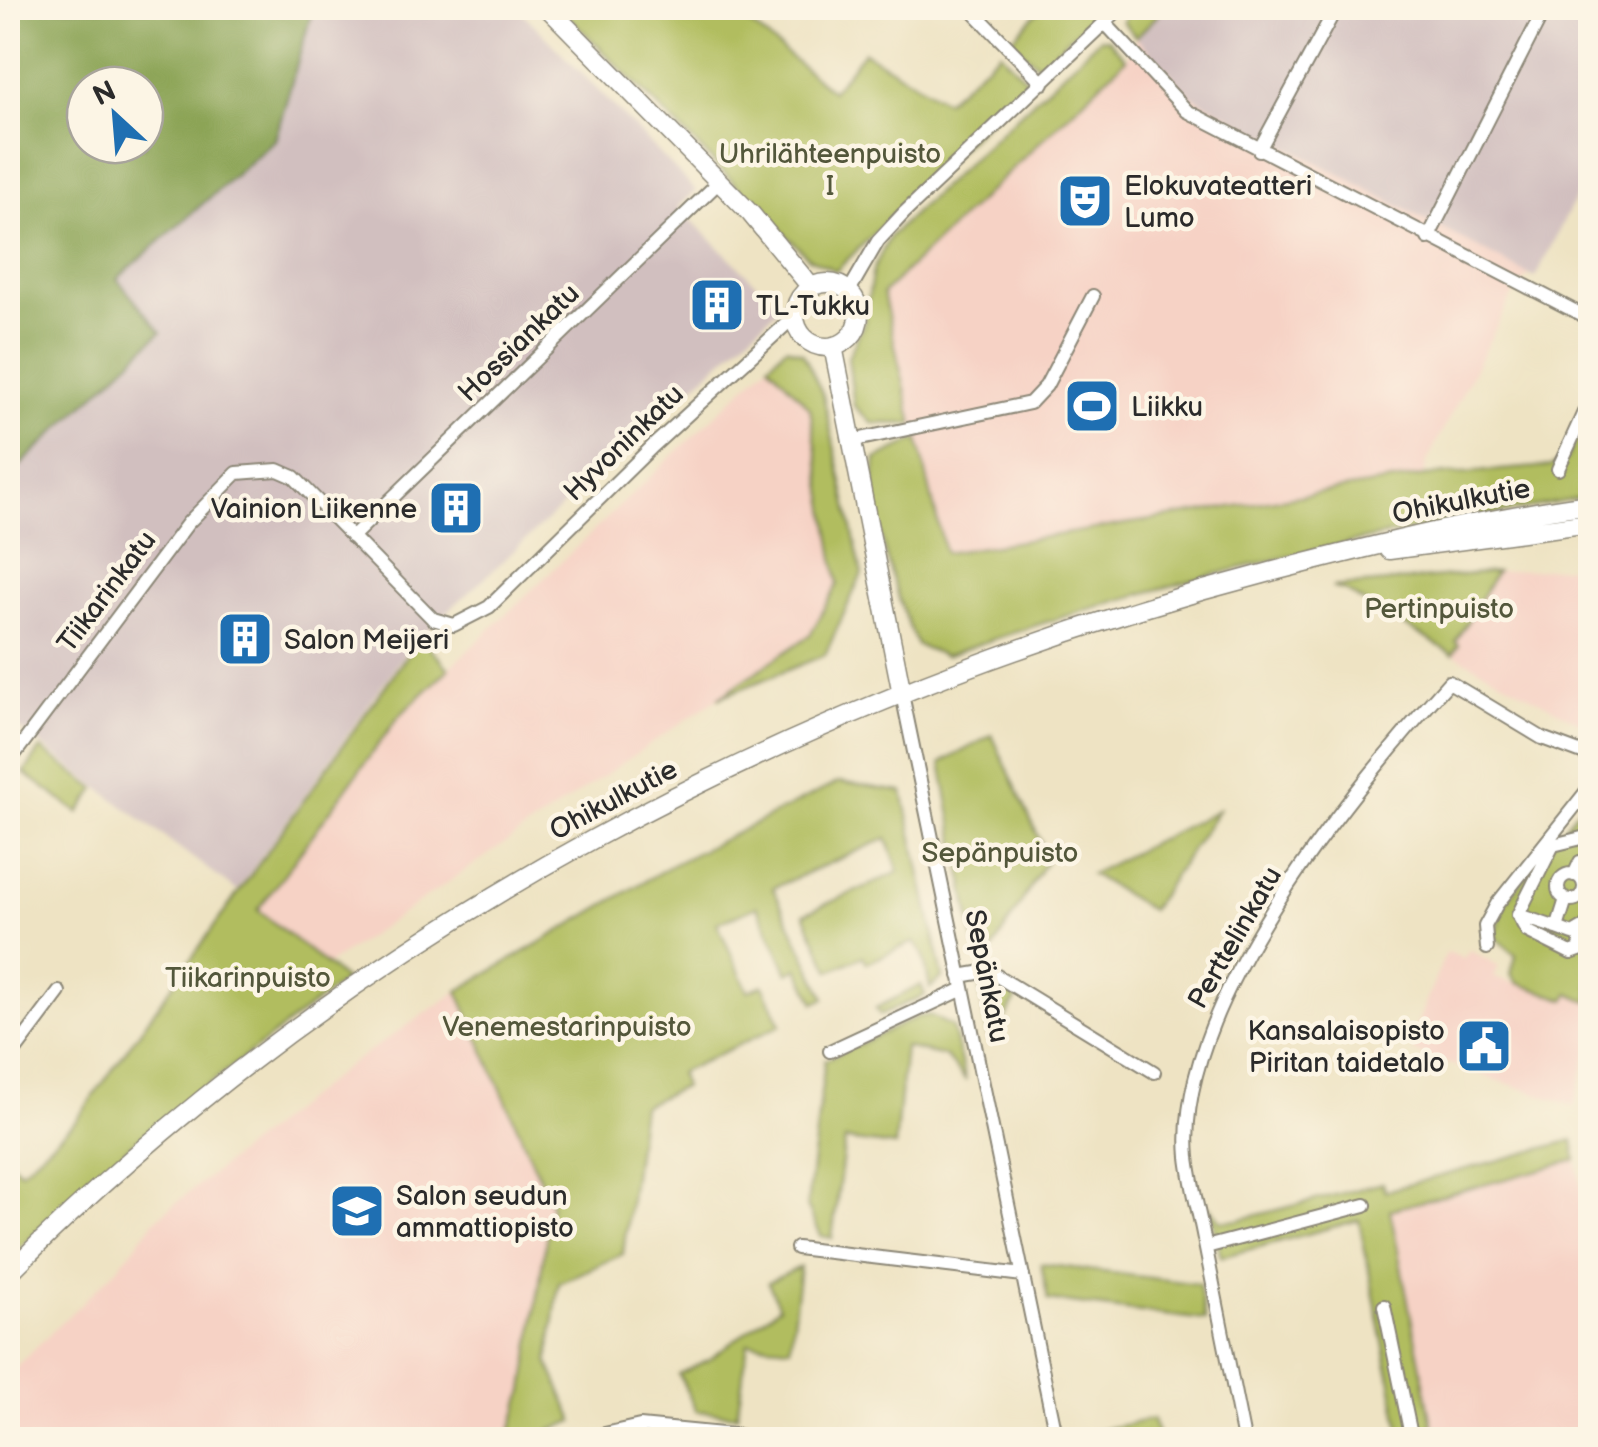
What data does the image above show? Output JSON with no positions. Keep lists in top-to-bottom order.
{
  "streets": {
    "main road": ["Ohikulkutie", "Sepänkatu"],
    "street": [
      "Hossiankatu",
      "Hyvoninkatu",
      "Tiikarinkatu",
      "Perttelinkatu"
    ]
  },
  "crossings": [
    ["Hossiankatu", "Hyvoninkatu"],
    ["Hossiankatu", "Tiikarinkatu"],
    ["Hyvoninkatu", "Tiikarinkatu"],
    ["Hyvoninkatu", "Sepänkatu"],
    ["Ohikulkutie", "Sepänkatu"]
  ],
  "parks": [
    "Uhrilähteenpuisto I",
    "Pertinpuisto",
    "Sepänpuisto",
    "Tiikarinpuisto",
    "Venemestarinpuisto"
  ],
  "places": {
    "theatre": ["Elokuvateatteri Lumo"],
    "building": ["TL-Tukku", "Vainion Liikenne", "Salon Meijeri"],
    "sports": ["Liikku"],
    "public building": ["Kansalaisopisto Piritan taidetalo"],
    "school or university": ["Salon seudun ammattiopisto"]
  },
  "north": "top left"
}
